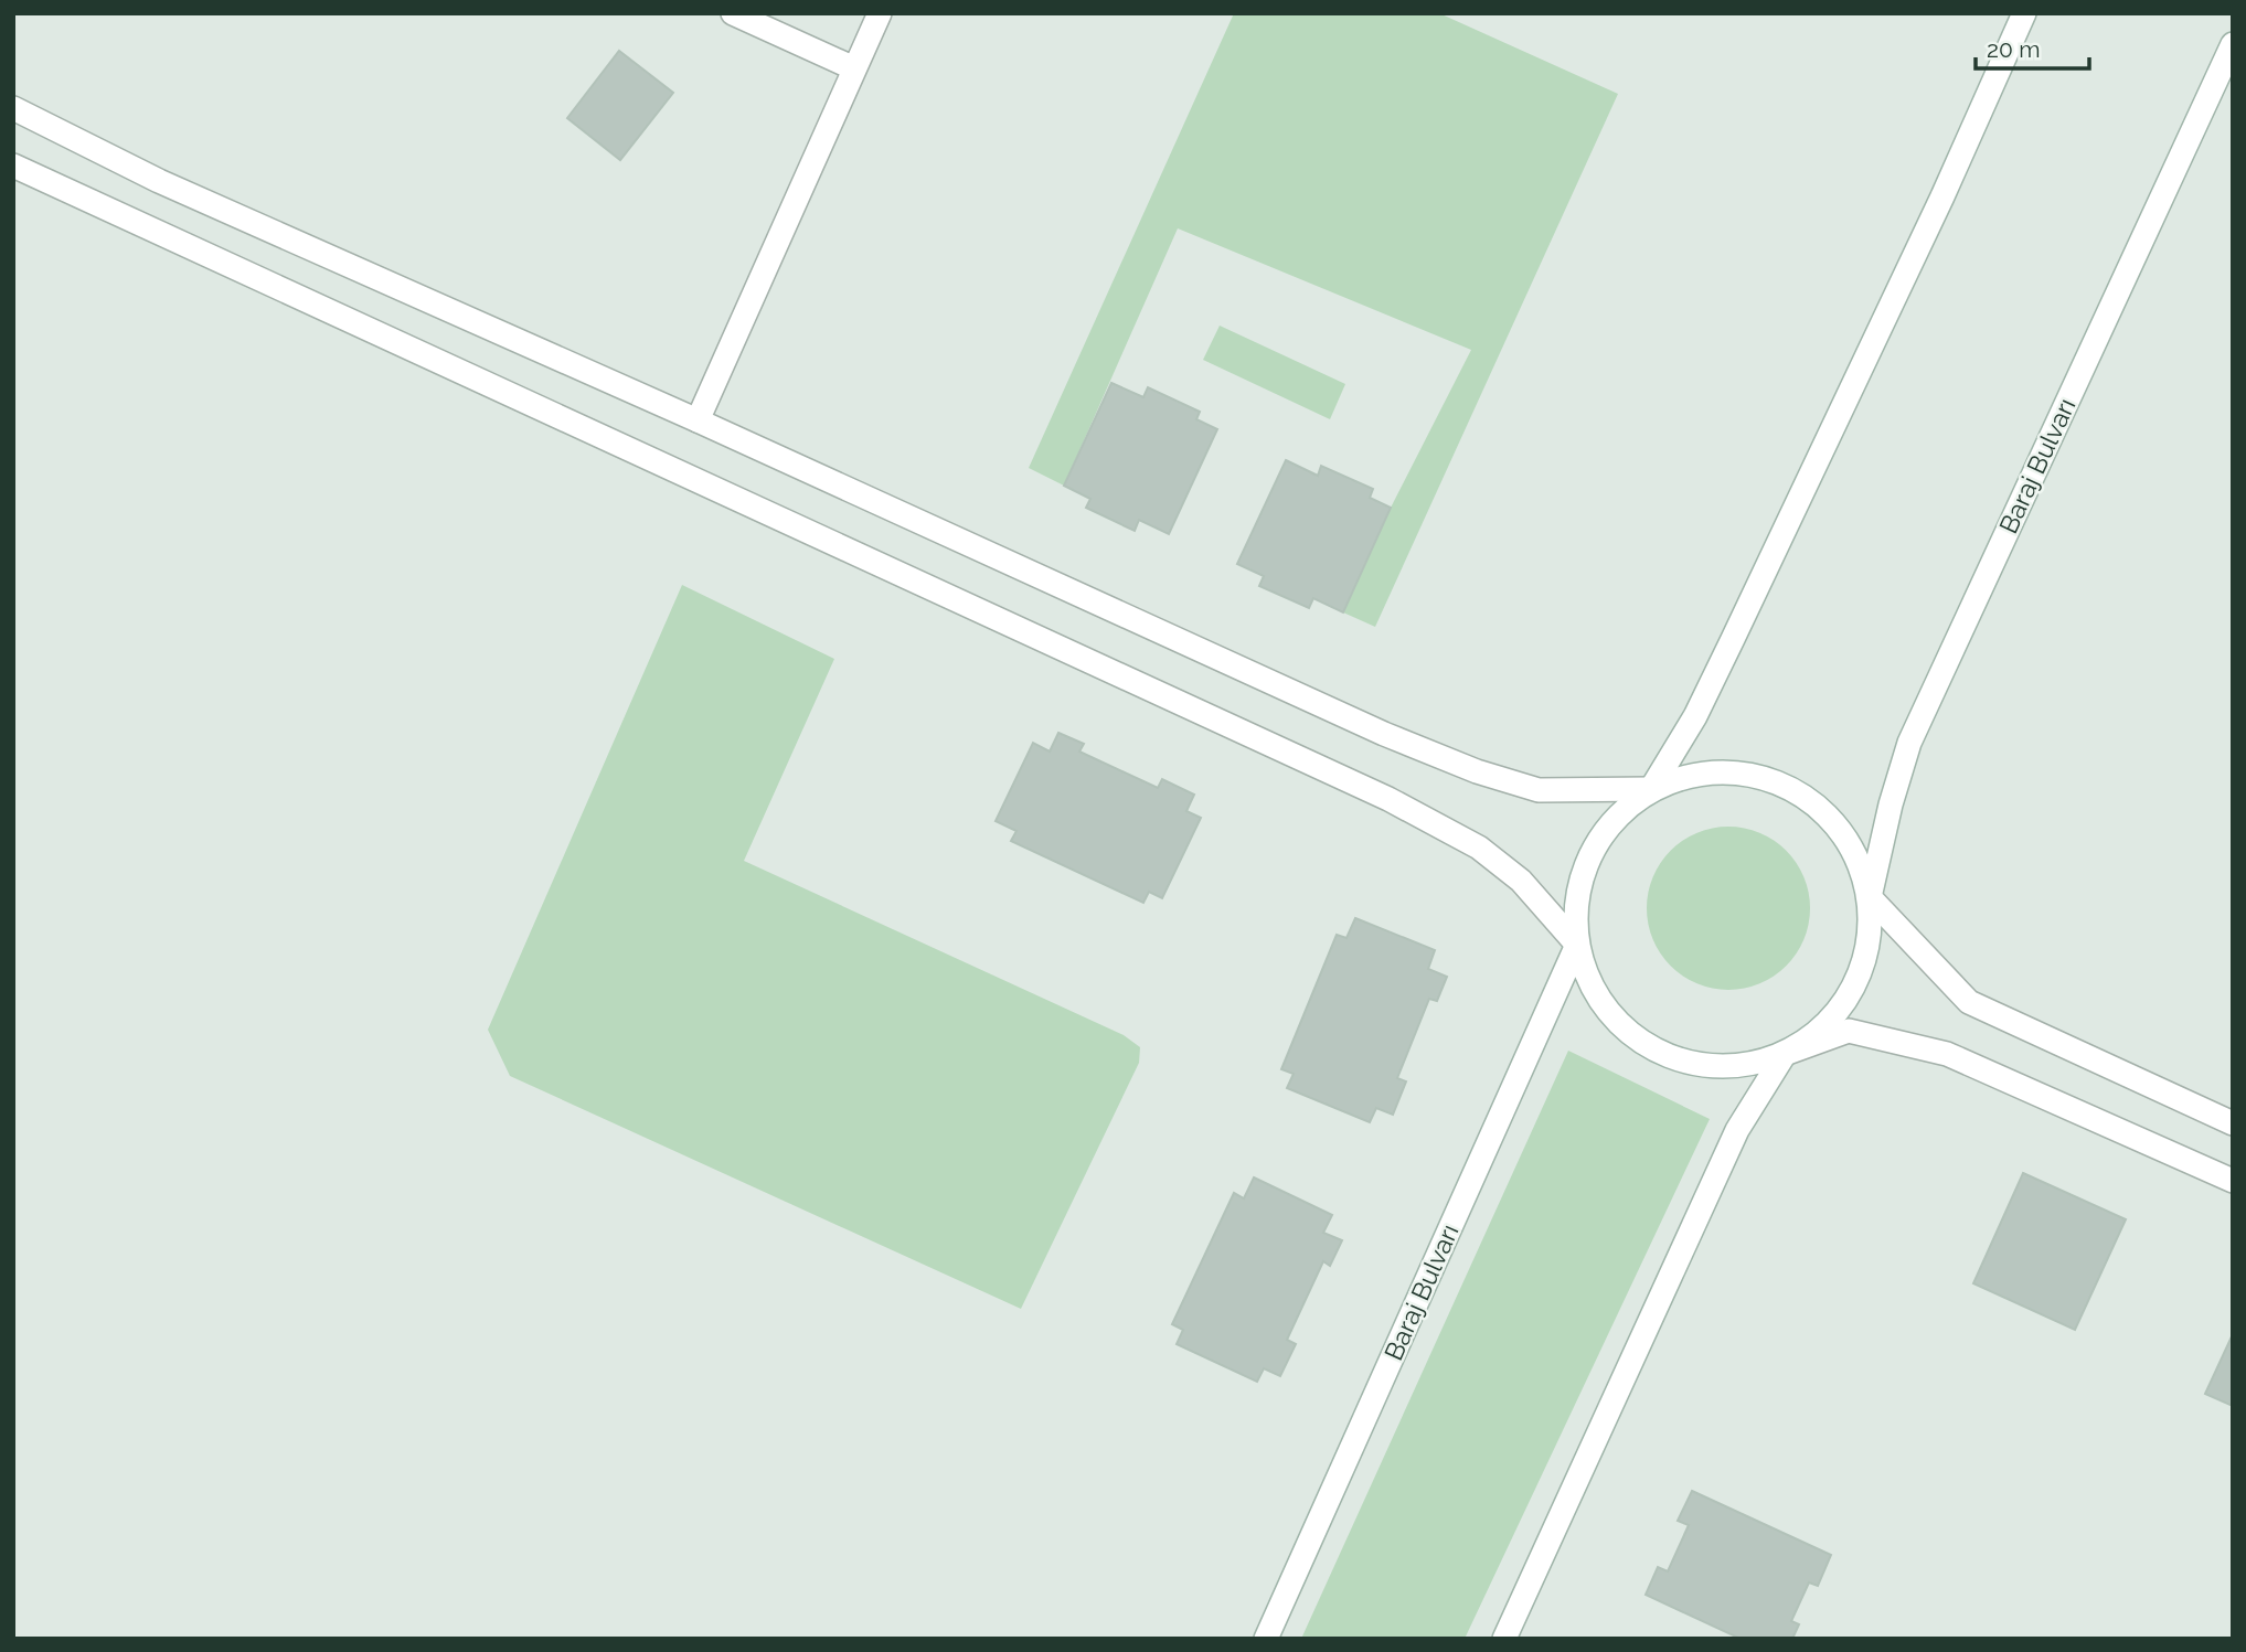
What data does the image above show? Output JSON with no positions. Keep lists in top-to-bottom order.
{
  "streets": {
    "street": ["Baraj Bulvarı"]
  },
  "scale_bar": "20 m"
}
